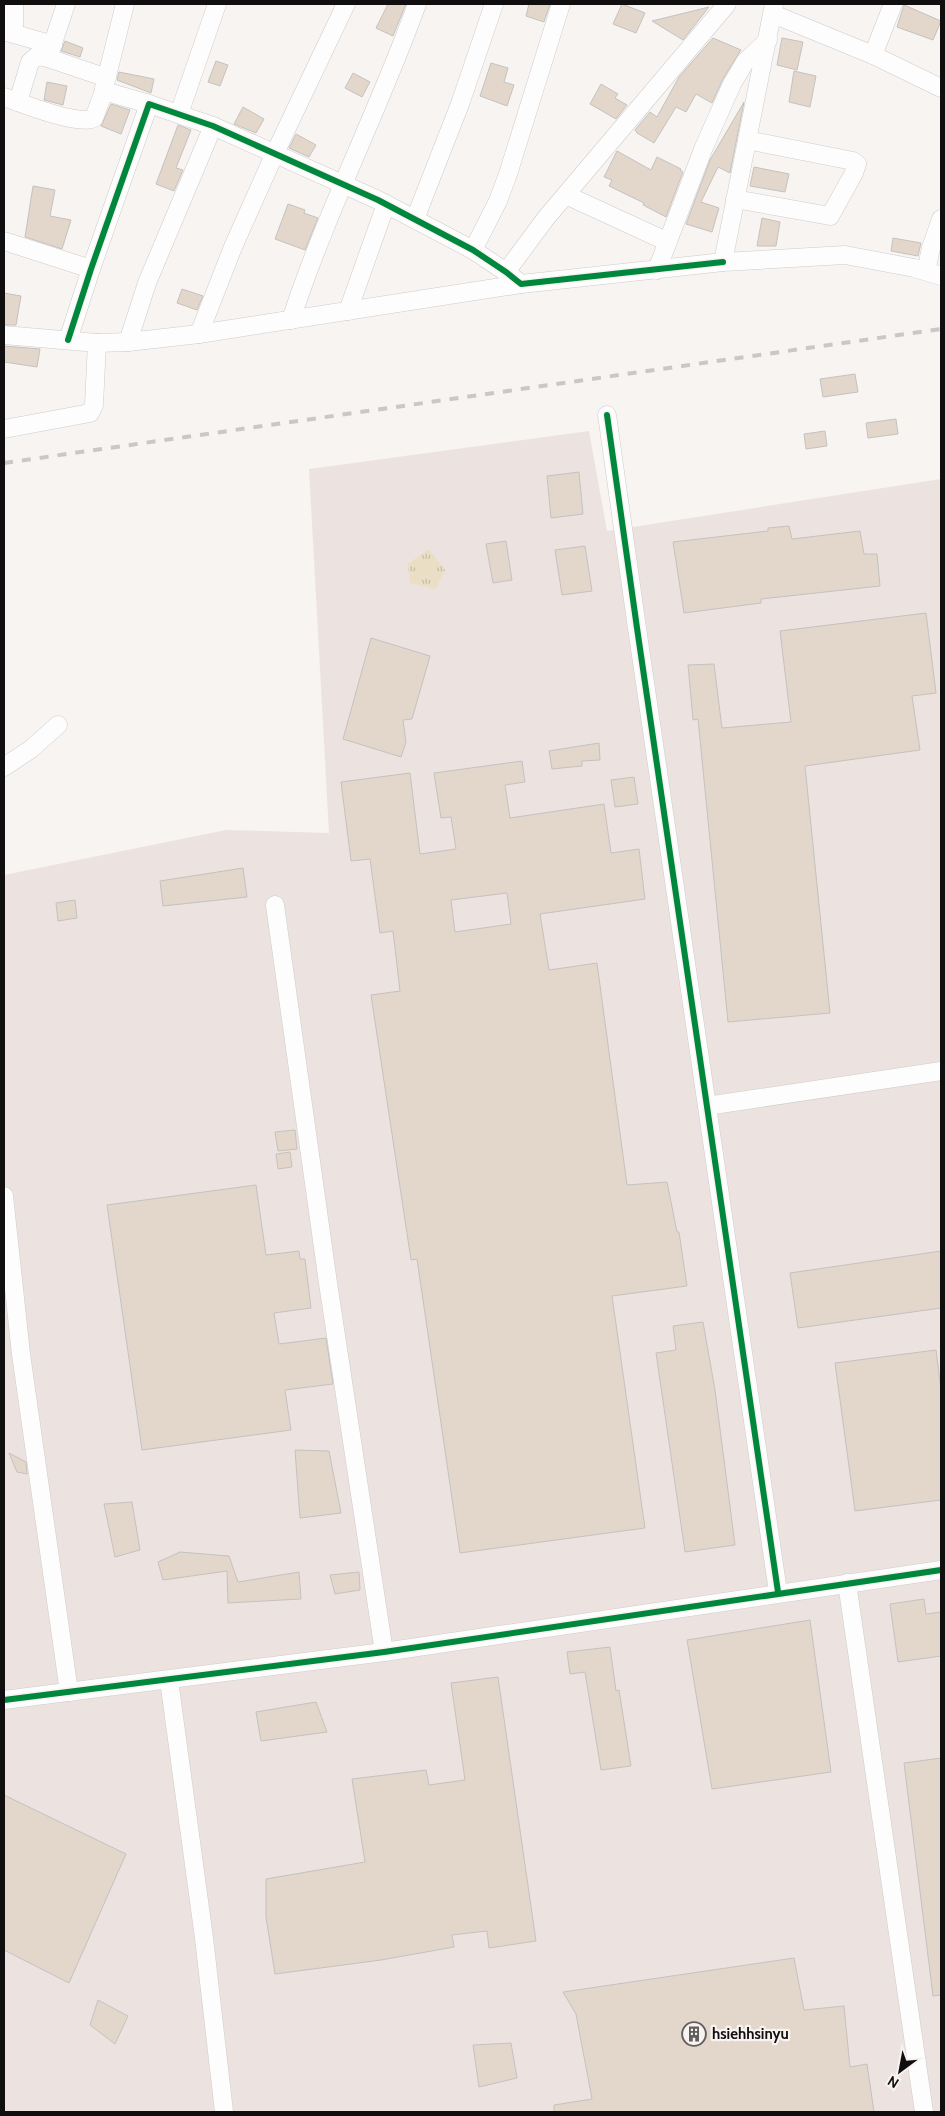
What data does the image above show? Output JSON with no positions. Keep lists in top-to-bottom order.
{
  "places": {
    "building": ["hsiehhsinyu"]
  },
  "north": "bottom left"
}
